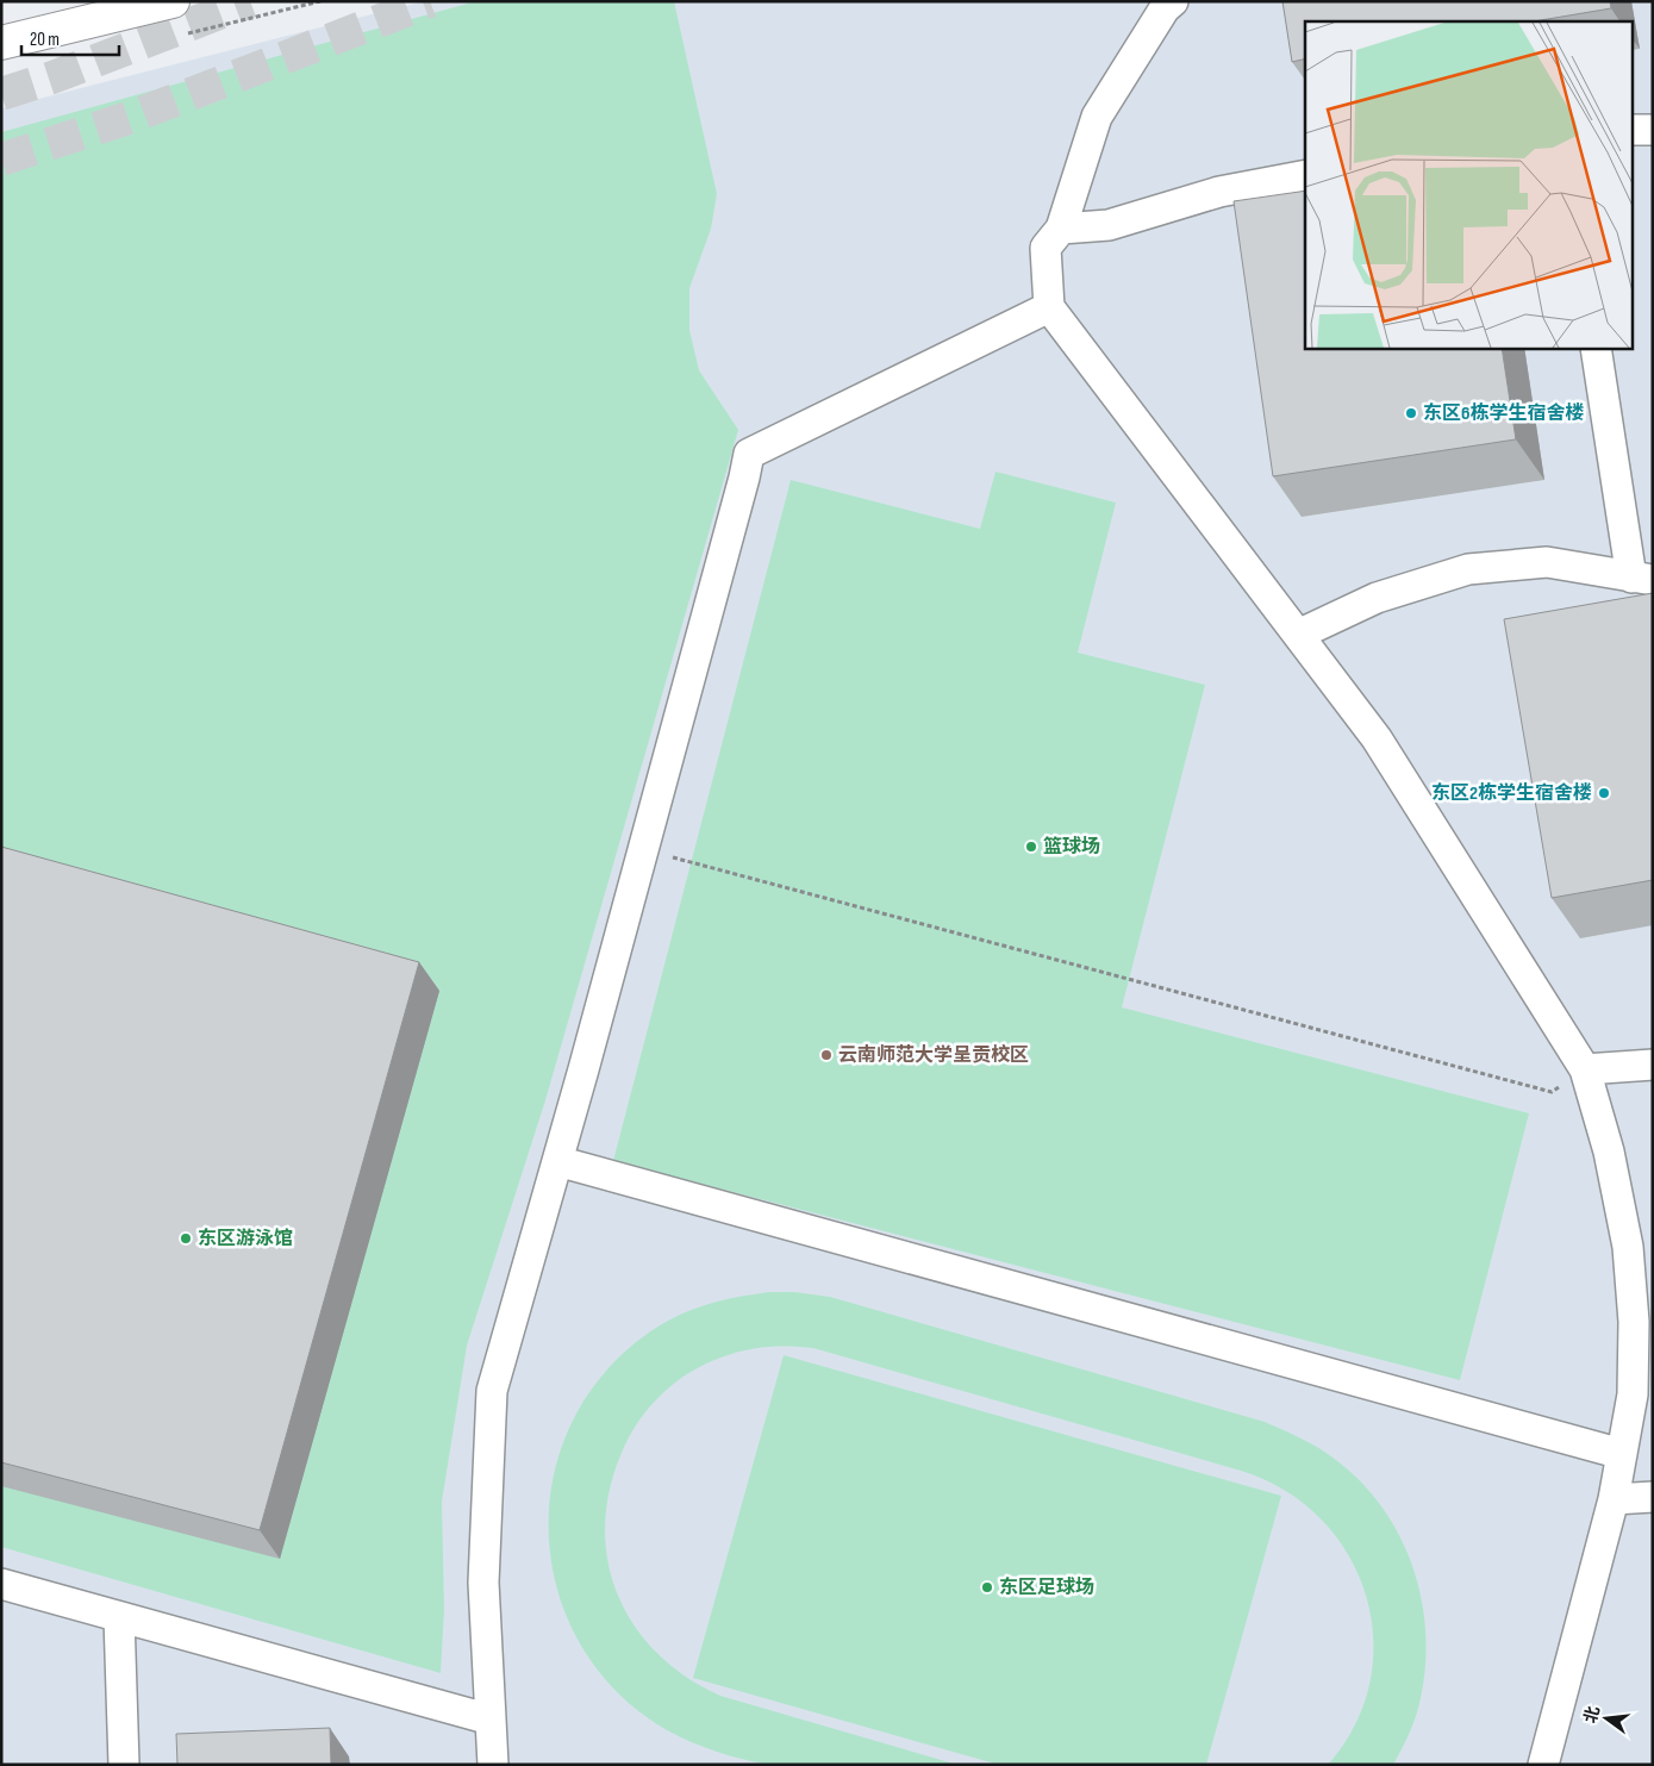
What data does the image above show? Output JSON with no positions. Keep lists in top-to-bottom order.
{
  "places": [
    "东区6栋学生宿舍楼",
    "东区2栋学生宿舍楼",
    "篮球场",
    "云南师范大学呈贡校区",
    "东区游泳馆",
    "东区足球场"
  ],
  "scale_bar": "20 m",
  "north": "left"
}
